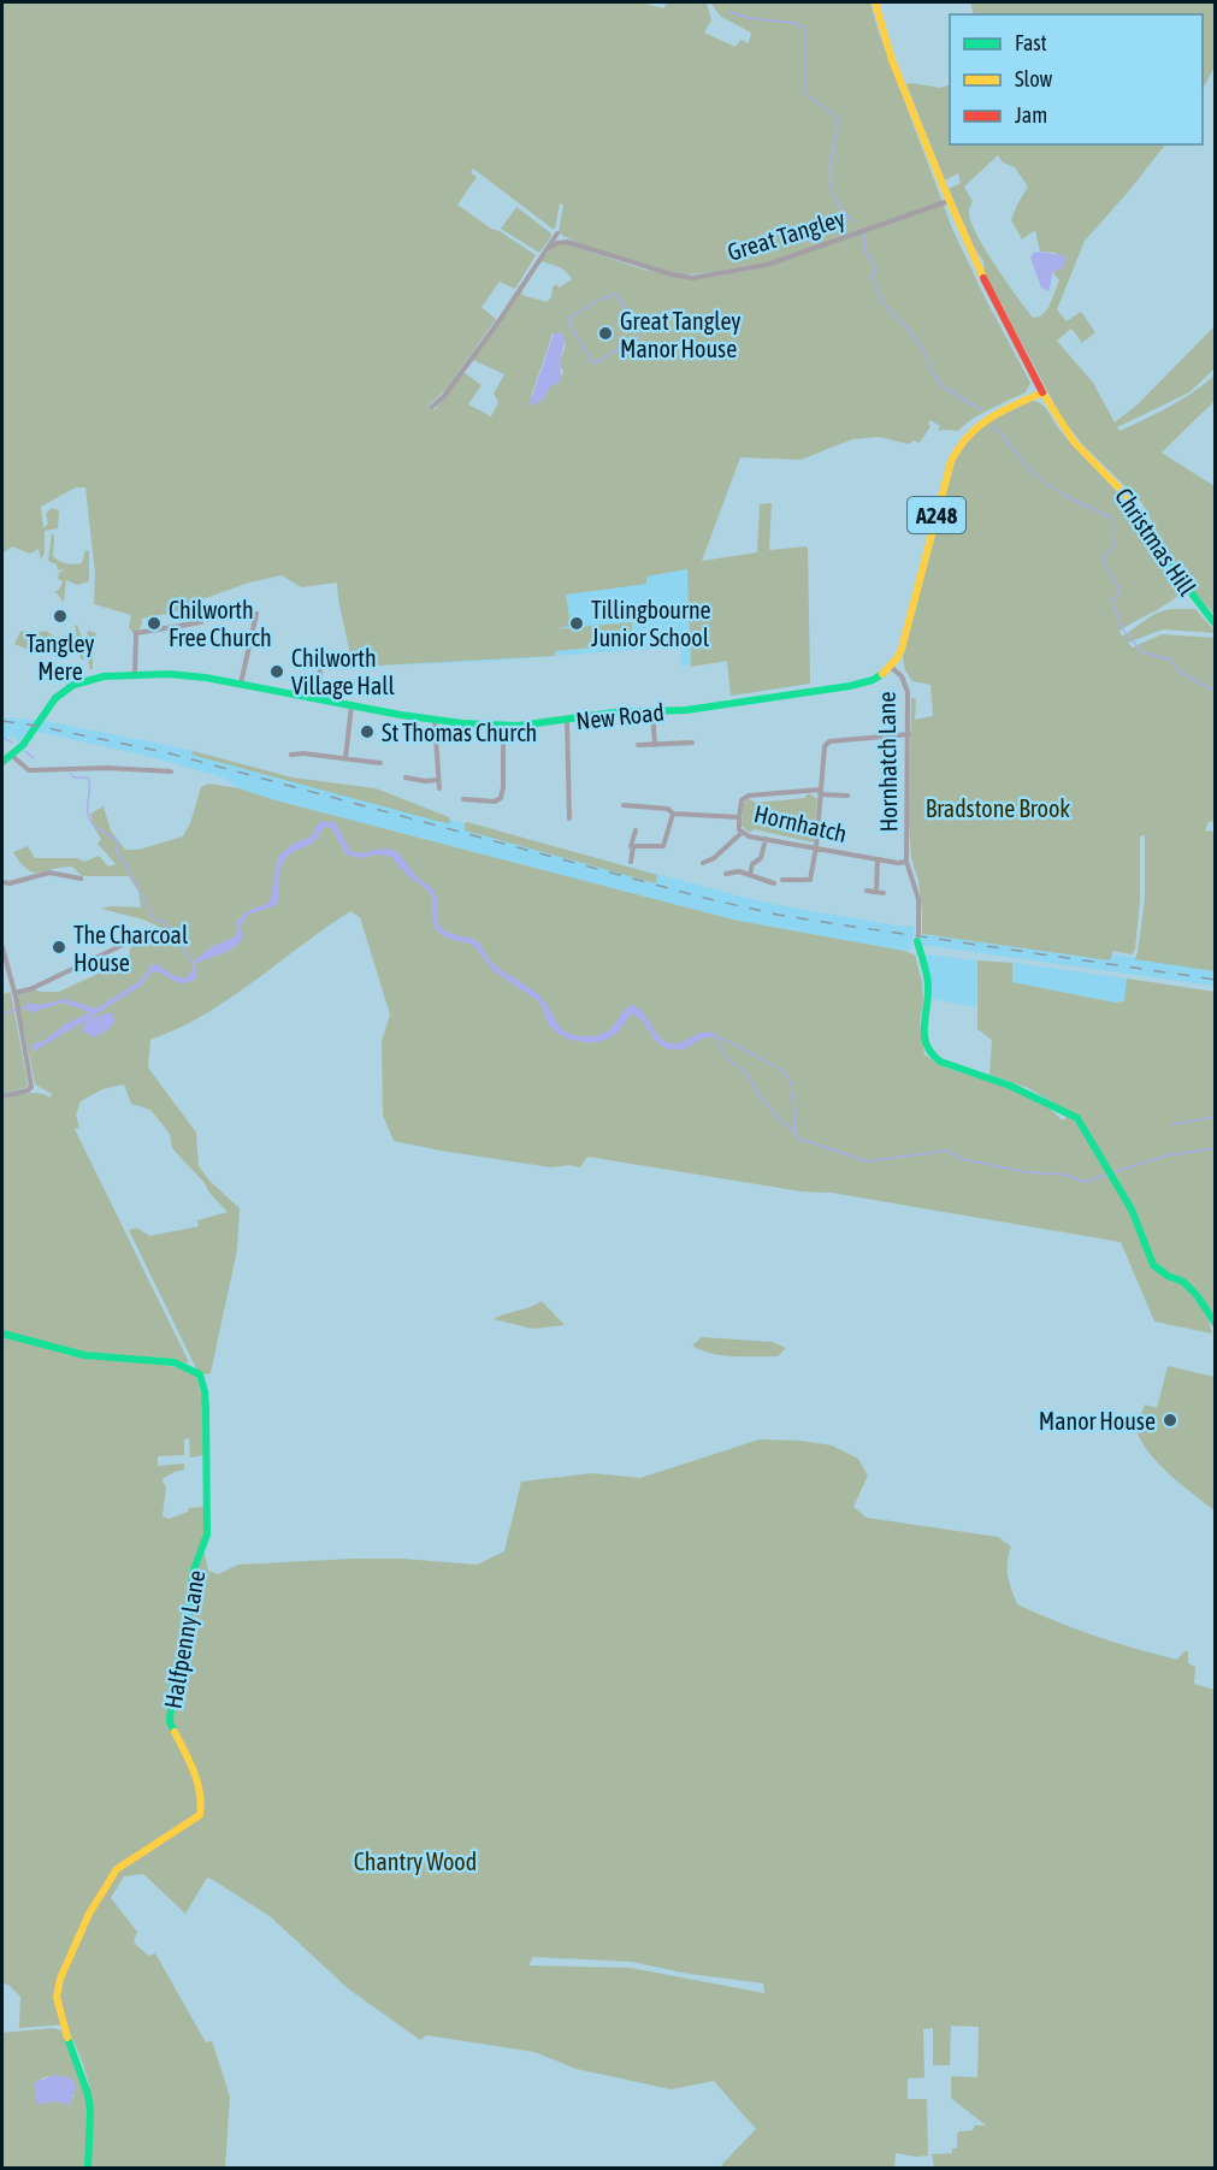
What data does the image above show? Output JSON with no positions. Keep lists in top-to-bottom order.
{
  "streets": {
    "main road": [
      "A248",
      "Christmas Hill",
      "New Road",
      "Halfpenny Lane"
    ],
    "street": ["Great Tangley", "Hornhatch Lane", "Hornhatch"]
  },
  "crossings": [
    ["Great Tangley", "Christmas Hill"],
    ["A248", "Christmas Hill"],
    ["A248", "New Road"],
    ["A248", "Hornhatch Lane"],
    ["New Road", "Hornhatch Lane"],
    ["Hornhatch Lane", "Hornhatch"]
  ],
  "parks": ["Bradstone Brook", "Chantry Wood"],
  "places": [
    "Great Tangley Manor House",
    "Tangley Mere",
    "Chilworth Free Church",
    "Tillingbourne Junior School",
    "Chilworth Village Hall",
    "St Thomas Church",
    "The Charcoal House",
    "Manor House"
  ],
  "legend": ["Fast", "Slow", "Jam"]
}
